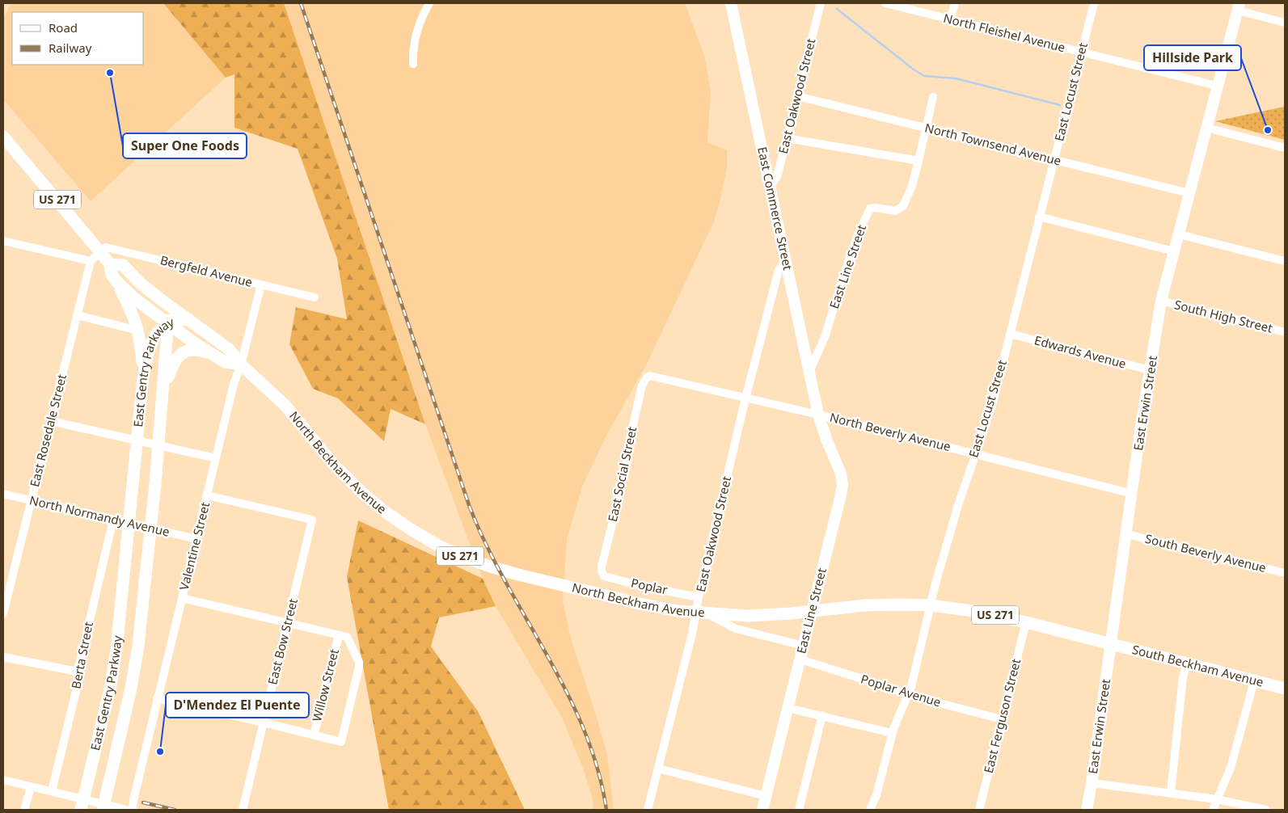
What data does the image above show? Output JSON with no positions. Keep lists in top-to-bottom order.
{
  "streets": {
    "main road": [
      "US 271",
      "East Gentry Parkway",
      "North Beckham Avenue",
      "South Beckham Avenue"
    ],
    "street": [
      "North Fleishel Avenue",
      "East Locust Street",
      "East Oakwood Street",
      "North Townsend Avenue",
      "East Commerce Street",
      "East Line Street",
      "Bergfeld Avenue",
      "South High Street",
      "Edwards Avenue",
      "East Erwin Street",
      "East Rosedale Street",
      "North Beverly Avenue",
      "East Social Street",
      "North Normandy Avenue",
      "Valentine Street",
      "South Beverly Avenue",
      "Poplar",
      "East Bow Street",
      "Berta Street",
      "Willow Street",
      "Poplar Avenue",
      "East Ferguson Street"
    ]
  },
  "crossings": [
    ["North Fleishel Avenue", "East Locust Street"],
    ["North Fleishel Avenue", "East Erwin Street"],
    ["East Locust Street", "North Townsend Avenue"],
    ["East Locust Street", "Edwards Avenue"],
    ["East Locust Street", "North Beverly Avenue"],
    ["East Locust Street", "North Beckham Avenue"],
    ["East Locust Street", "Poplar Avenue"],
    ["East Oakwood Street", "North Townsend Avenue"],
    ["East Oakwood Street", "East Commerce Street"],
    ["East Oakwood Street", "North Beverly Avenue"],
    ["East Oakwood Street", "North Beckham Avenue"],
    ["East Oakwood Street", "Poplar"],
    ["North Townsend Avenue", "East Line Street"],
    ["North Townsend Avenue", "East Erwin Street"],
    ["US 271", "Bergfeld Avenue"],
    ["US 271", "North Beckham Avenue"],
    ["East Commerce Street", "East Line Street"],
    ["East Commerce Street", "North Beverly Avenue"],
    ["East Line Street", "North Beverly Avenue"],
    ["East Line Street", "North Beckham Avenue"],
    ["East Line Street", "Poplar Avenue"],
    ["Bergfeld Avenue", "Valentine Street"],
    ["South High Street", "East Erwin Street"],
    ["Edwards Avenue", "East Erwin Street"],
    ["East Gentry Parkway", "North Beckham Avenue"],
    ["East Gentry Parkway", "North Normandy Avenue"],
    ["East Erwin Street", "North Beverly Avenue"],
    ["East Erwin Street", "North Beckham Avenue"],
    ["East Erwin Street", "South Beverly Avenue"],
    ["East Erwin Street", "South Beckham Avenue"],
    ["East Rosedale Street", "North Normandy Avenue"],
    ["North Beverly Avenue", "East Social Street"],
    ["North Beckham Avenue", "Valentine Street"],
    ["North Beckham Avenue", "South Beckham Avenue"],
    ["North Beckham Avenue", "East Ferguson Street"],
    ["East Social Street", "Poplar"],
    ["North Normandy Avenue", "Valentine Street"],
    ["North Normandy Avenue", "Berta Street"],
    ["Valentine Street", "East Bow Street"],
    ["Poplar Avenue", "East Ferguson Street"]
  ],
  "places": ["Super One Foods", "Hillside Park", "D'Mendez El Puente"],
  "legend": ["Road", "Railway"]
}
